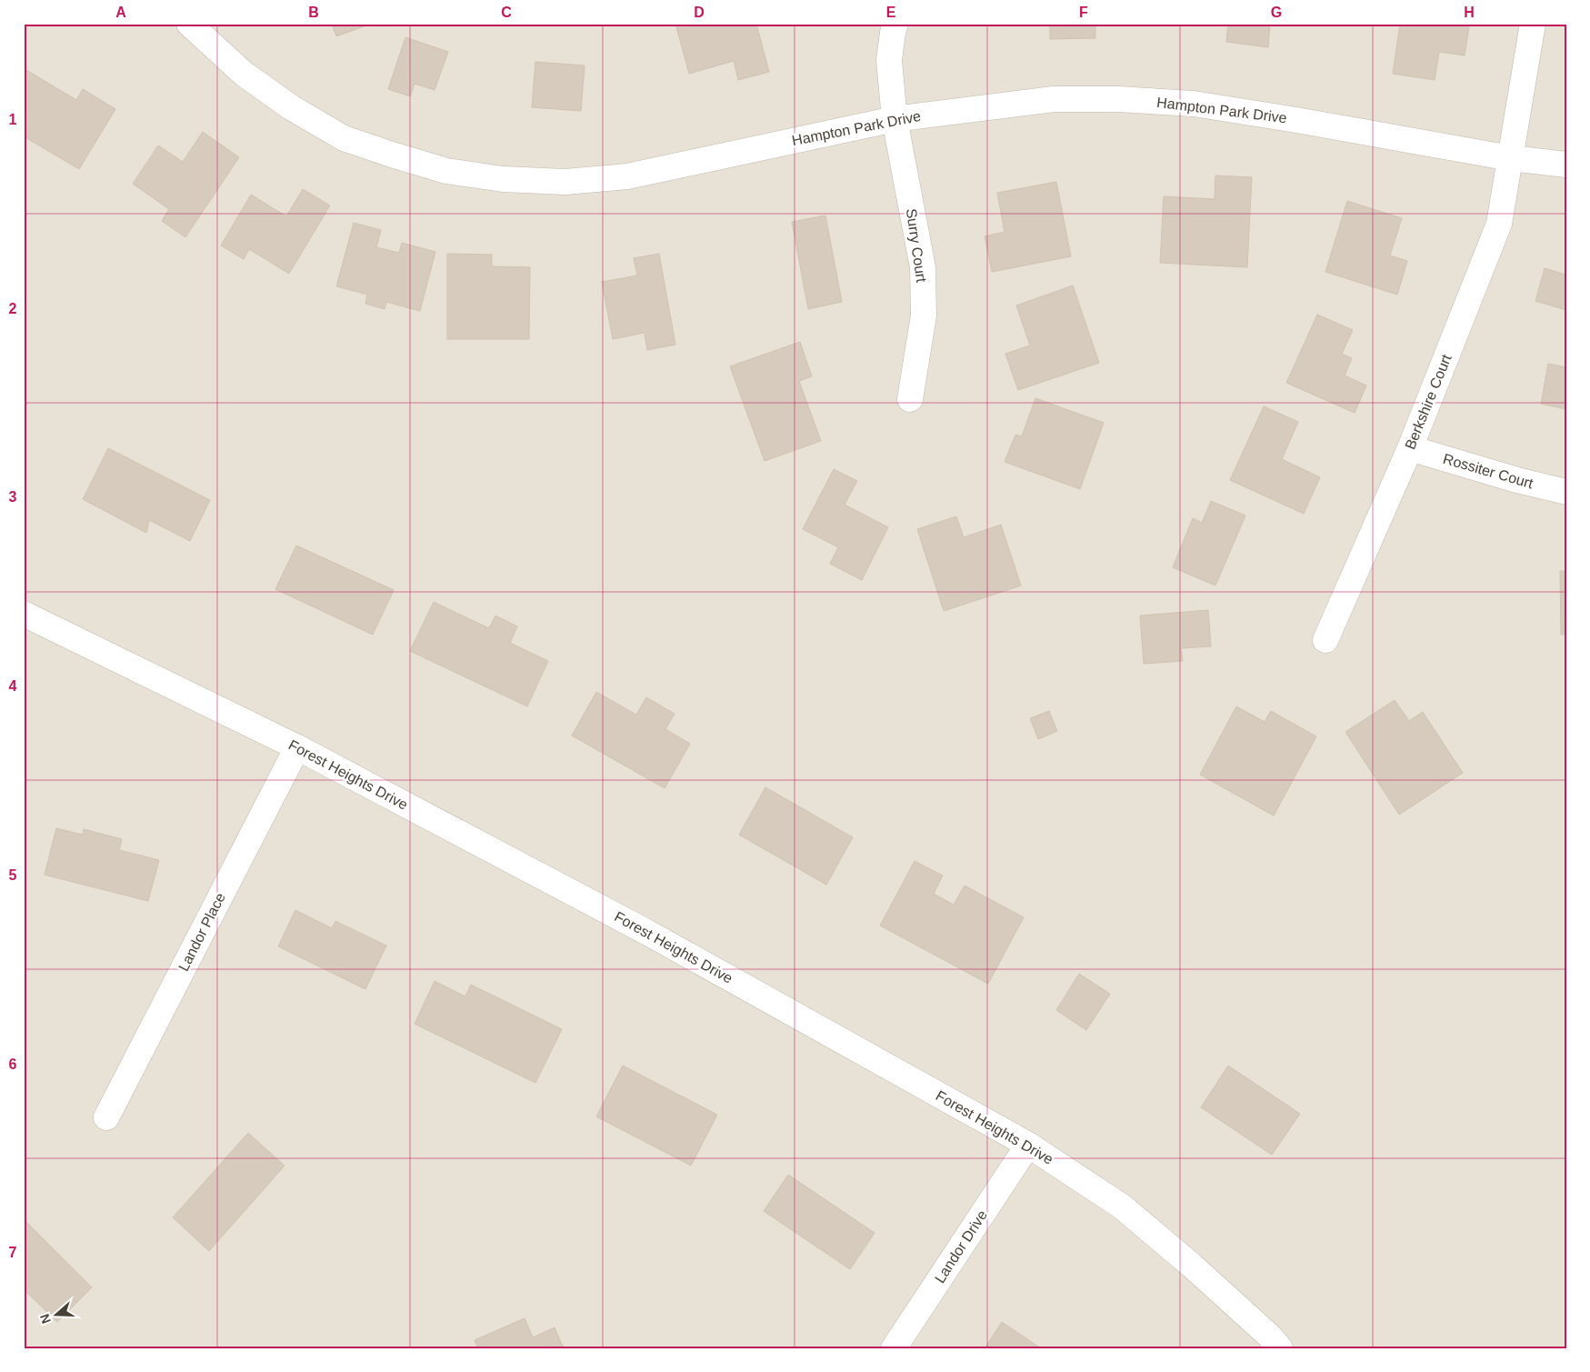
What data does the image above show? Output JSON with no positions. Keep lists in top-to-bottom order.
{
  "streets": {
    "street": [
      "Hampton Park Drive",
      "Surry Court",
      "Berkshire Court",
      "Rossiter Court",
      "Forest Heights Drive",
      "Landor Place",
      "Landor Drive"
    ]
  },
  "crossings": [
    ["Hampton Park Drive", "Surry Court"],
    ["Hampton Park Drive", "Berkshire Court"],
    ["Berkshire Court", "Rossiter Court"],
    ["Forest Heights Drive", "Landor Place"],
    ["Forest Heights Drive", "Landor Drive"]
  ],
  "north": "left",
  "grid": {
    "columns": [
      "A",
      "B",
      "C",
      "D",
      "E",
      "F",
      "G",
      "H"
    ],
    "rows": [
      "1",
      "2",
      "3",
      "4",
      "5",
      "6",
      "7"
    ]
  }
}
